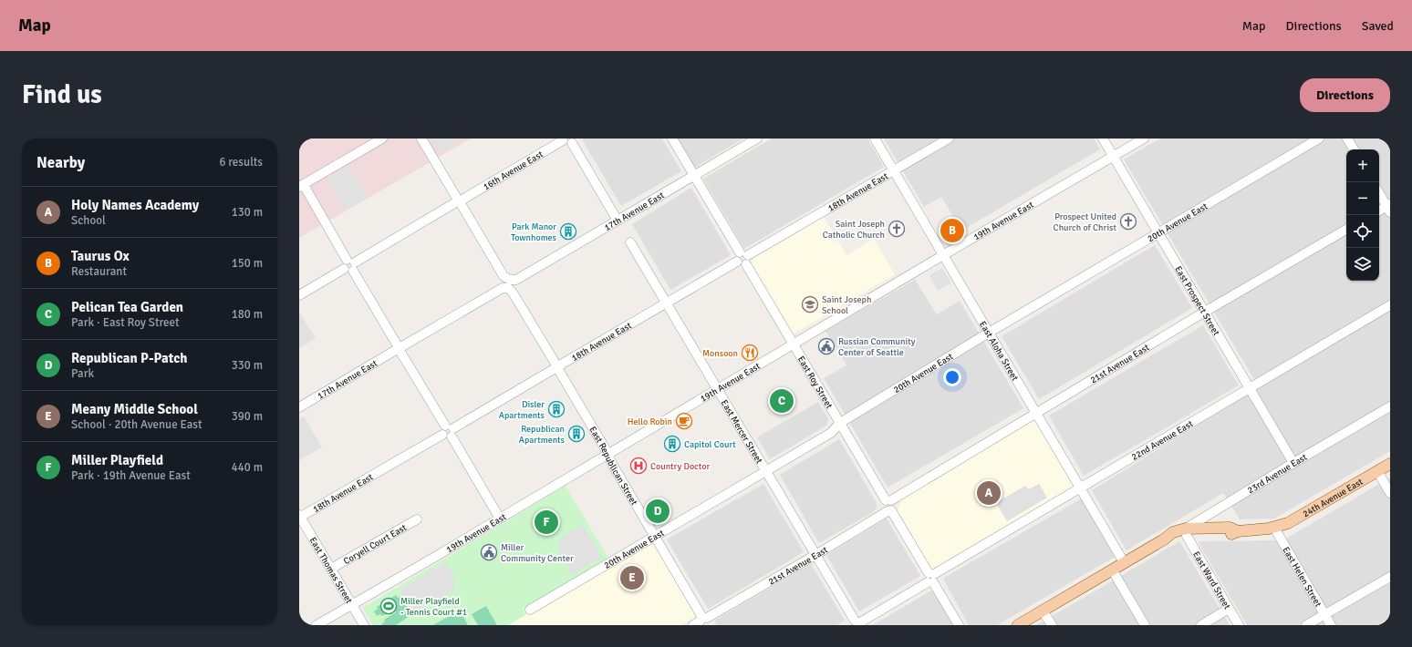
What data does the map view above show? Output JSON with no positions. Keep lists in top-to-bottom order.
{
  "streets": {
    "main road": ["23rd Avenue East", "24th Avenue East"],
    "street": [
      "16th Avenue East",
      "18th Avenue East",
      "17th Avenue East",
      "19th Avenue East",
      "20th Avenue East",
      "East Prospect Street",
      "East Aloha Street",
      "21st Avenue East",
      "East Roy Street",
      "East Mercer Street",
      "22nd Avenue East",
      "East Republican Street",
      "Coryell Court East",
      "East Thomas Street",
      "East Helen Street",
      "East Ward Street"
    ]
  },
  "crossings": [
    ["16th Avenue East", "East Republican Street"],
    ["18th Avenue East", "East Aloha Street"],
    ["18th Avenue East", "East Roy Street"],
    ["18th Avenue East", "East Mercer Street"],
    ["18th Avenue East", "East Republican Street"],
    ["18th Avenue East", "East Thomas Street"],
    ["17th Avenue East", "East Roy Street"],
    ["17th Avenue East", "East Republican Street"],
    ["19th Avenue East", "East Prospect Street"],
    ["19th Avenue East", "East Aloha Street"],
    ["19th Avenue East", "East Roy Street"],
    ["19th Avenue East", "East Mercer Street"],
    ["19th Avenue East", "East Republican Street"],
    ["19th Avenue East", "East Thomas Street"],
    ["20th Avenue East", "East Prospect Street"],
    ["20th Avenue East", "East Aloha Street"],
    ["20th Avenue East", "East Roy Street"],
    ["20th Avenue East", "East Mercer Street"],
    ["20th Avenue East", "East Republican Street"],
    ["East Prospect Street", "21st Avenue East"],
    ["East Prospect Street", "22nd Avenue East"],
    ["East Prospect Street", "23rd Avenue East"],
    ["East Aloha Street", "21st Avenue East"],
    ["East Aloha Street", "22nd Avenue East"],
    ["East Aloha Street", "23rd Avenue East"],
    ["21st Avenue East", "East Roy Street"],
    ["21st Avenue East", "East Mercer Street"],
    ["21st Avenue East", "East Republican Street"],
    ["East Mercer Street", "22nd Avenue East"],
    ["23rd Avenue East", "24th Avenue East"],
    ["23rd Avenue East", "East Ward Street"],
    ["24th Avenue East", "East Helen Street"],
    ["24th Avenue East", "East Ward Street"],
    ["Coryell Court East", "East Thomas Street"]
  ],
  "places": {
    "church": ["Prospect United Church of Christ", "Saint Joseph Catholic Church"],
    "building": [
      "Park Manor Townhomes",
      "Disler Apartments",
      "Republican Apartments",
      "Capitol Court"
    ],
    "school or university": ["Saint Joseph School"],
    "public building": ["Russian Community Center of Seattle", "Miller Community Center"],
    "restaurant": ["Monsoon"],
    "cafe": ["Hello Robin"],
    "hospital": ["Country Doctor"],
    "sports": ["Miller Playfield - Tennis Court #1"]
  },
  "page": {
    "header": "Map",
    "nav": ["Map", "Directions", "Saved"],
    "buttons": "Directions",
    "title": "Find us",
    "heading": ["Nearby", "6 results"],
    "map_buttons": ["+", "−"],
    "list": [
      {
        "mark": "A",
        "name": "Holy Names Academy",
        "note": "School",
        "value": "130 m"
      },
      {
        "mark": "B",
        "name": "Taurus Ox",
        "note": "Restaurant",
        "value": "150 m"
      },
      {
        "mark": "C",
        "name": "Pelican Tea Garden",
        "note": "Park · East Roy Street",
        "value": "180 m"
      },
      {
        "mark": "D",
        "name": "Republican P-Patch",
        "note": "Park",
        "value": "330 m"
      },
      {
        "mark": "E",
        "name": "Meany Middle School",
        "note": "School · 20th Avenue East",
        "value": "390 m"
      },
      {
        "mark": "F",
        "name": "Miller Playfield",
        "note": "Park · 19th Avenue East",
        "value": "440 m"
      }
    ],
    "pins": [
      "B",
      "C",
      "A",
      "D",
      "F",
      "E"
    ]
  }
}
